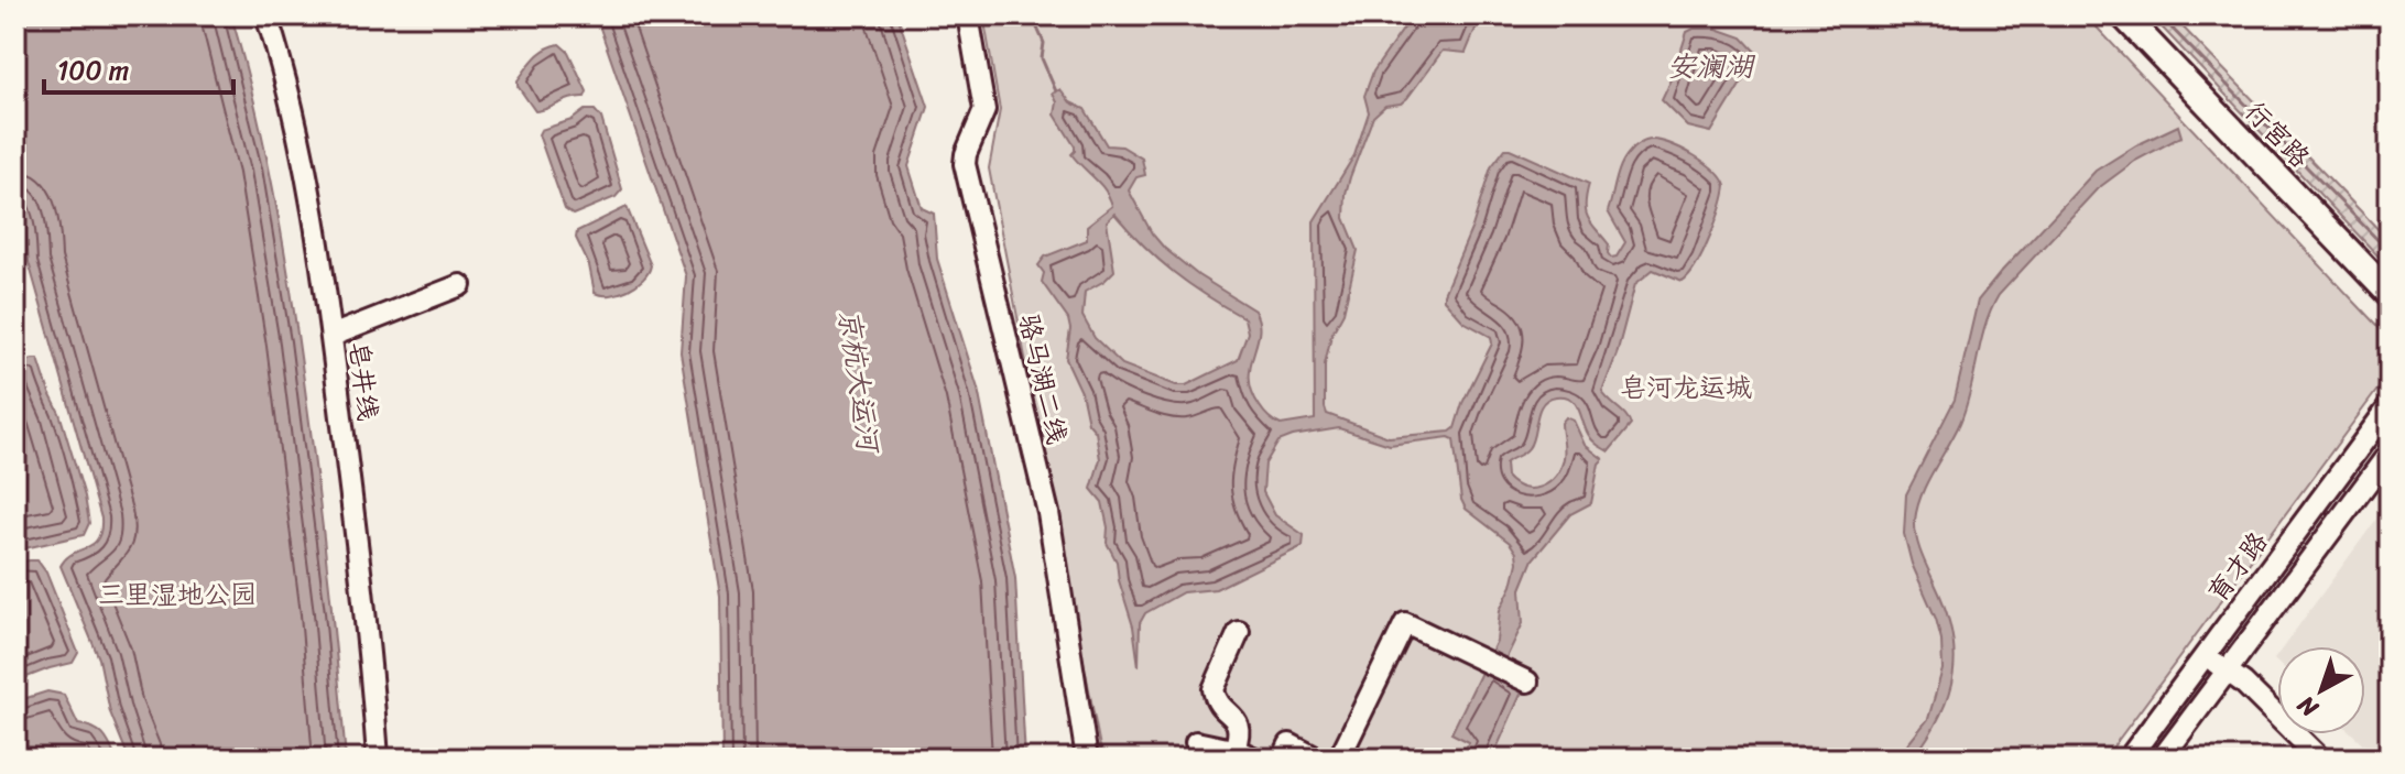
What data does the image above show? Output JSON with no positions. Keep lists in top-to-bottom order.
{
  "streets": {
    "main road": ["行宫路"],
    "street": ["骆马湖二线", "皂井线", "育才路"]
  },
  "water": ["安澜湖", "京杭大运河"],
  "parks": ["皂河龙运城", "三里湿地公园"],
  "scale_bar": "100 m",
  "north": "bottom left"
}
